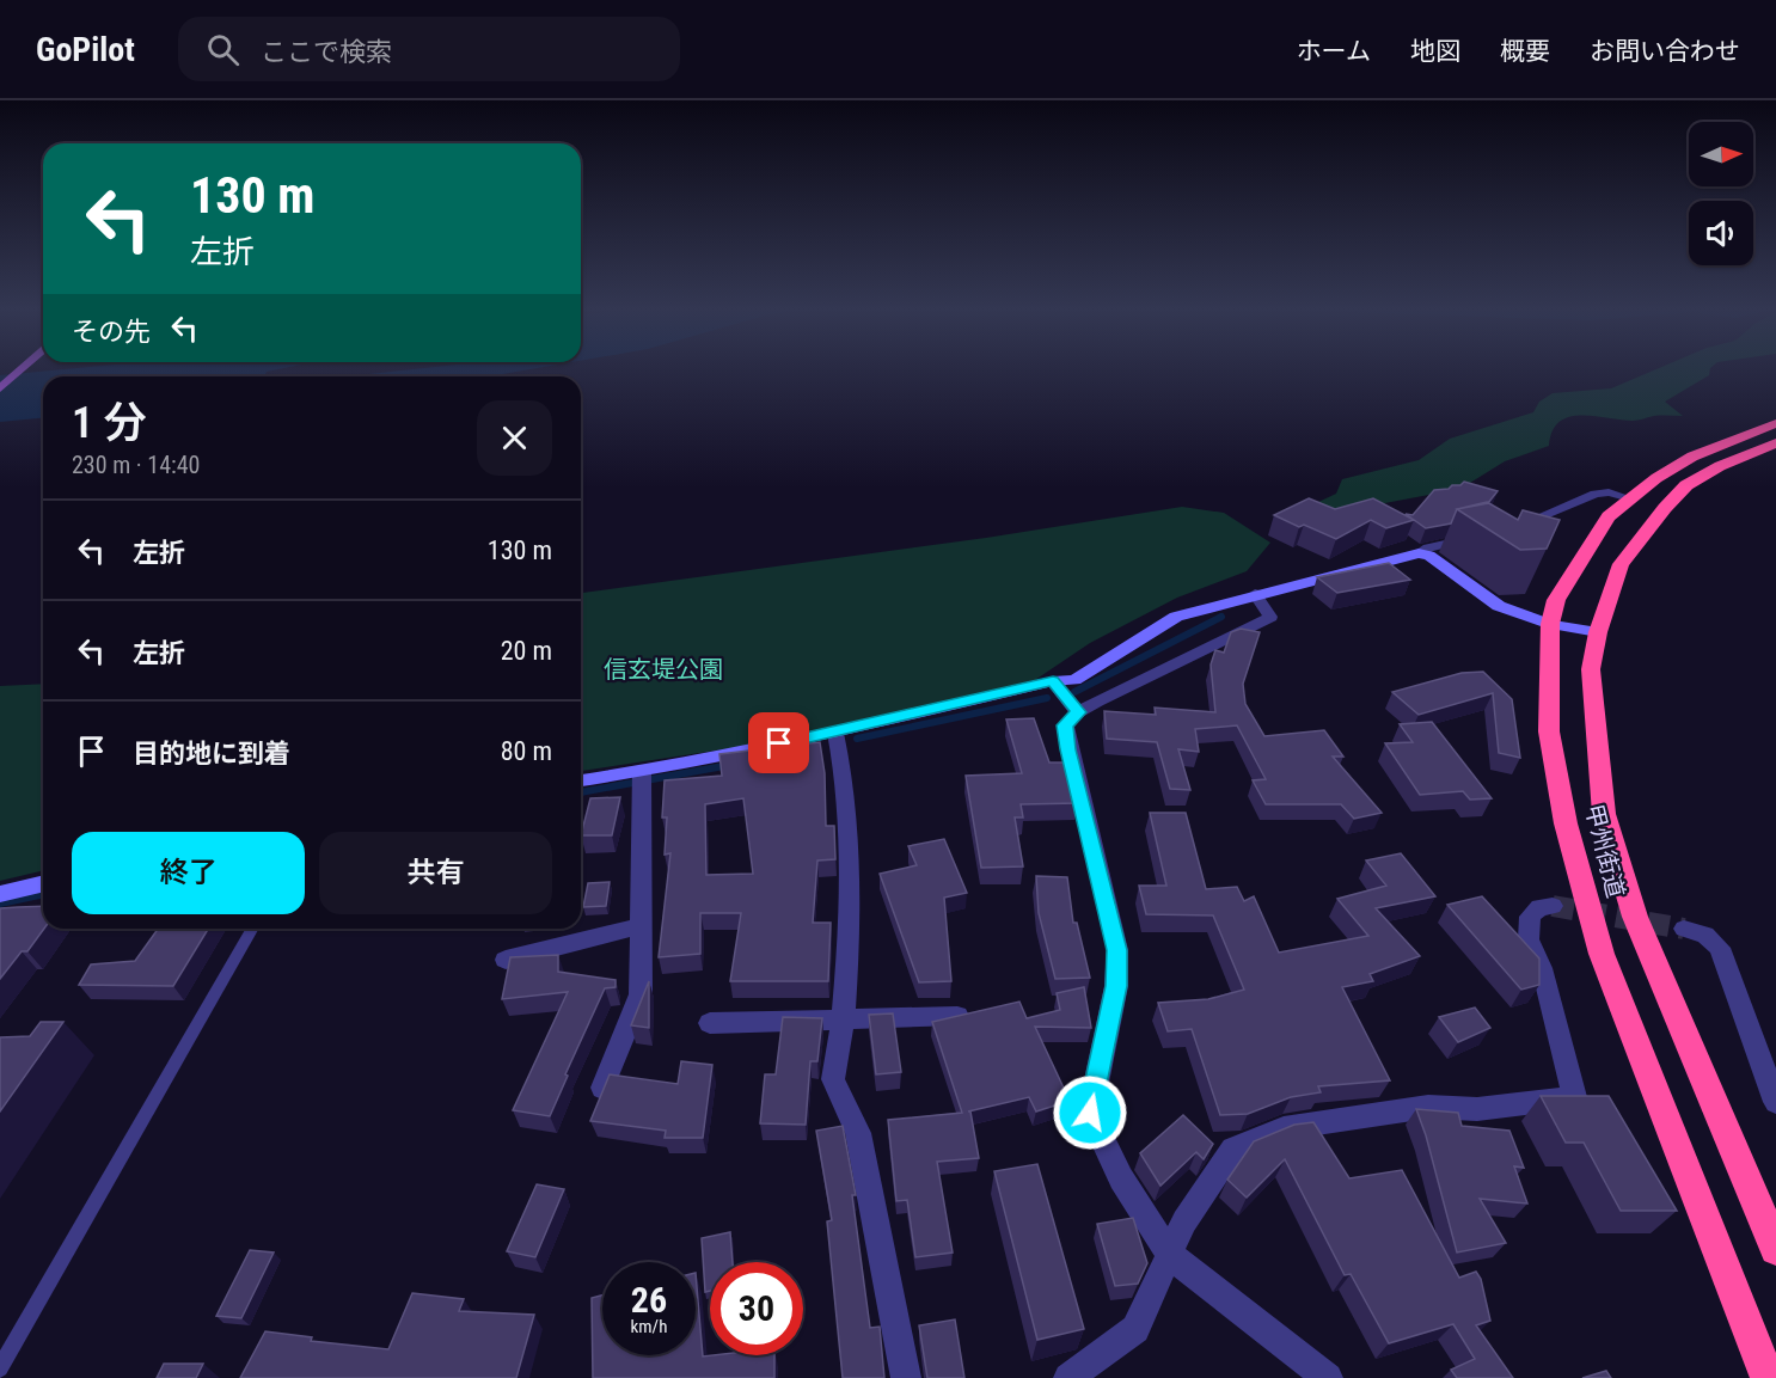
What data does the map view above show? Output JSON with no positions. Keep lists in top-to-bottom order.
{
  "streets": {
    "highway": ["甲州街道"]
  },
  "parks": ["信玄堤公園"],
  "north": "right",
  "page": {
    "header": "GoPilot",
    "search": "ここで検索",
    "nav": [
      "ホーム",
      "地図",
      "概要",
      "お問い合わせ"
    ],
    "turn": ["130 m", "左折"],
    "then": "その先",
    "heading": ["1 分", "230 m · 14:40"],
    "list": [
      {
        "name": "左折",
        "value": "130 m"
      },
      {
        "name": "左折",
        "value": "20 m"
      },
      {
        "name": "目的地に到着",
        "value": "80 m"
      }
    ],
    "buttons": ["終了", "共有"],
    "speed": "26 km/h",
    "limit": "30"
  }
}
